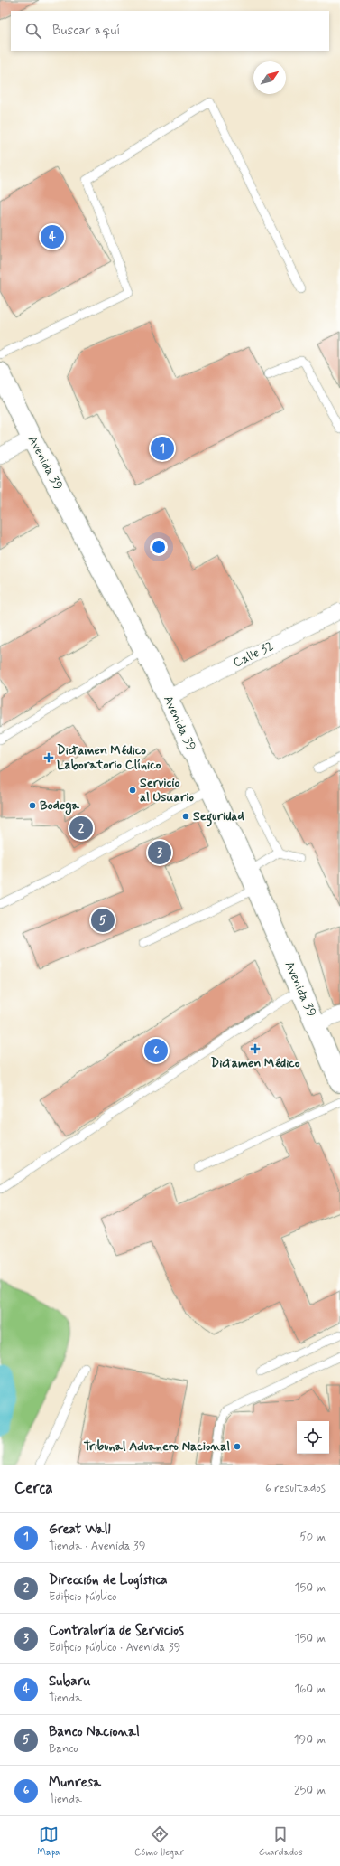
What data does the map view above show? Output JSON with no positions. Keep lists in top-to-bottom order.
{
  "streets": {
    "main road": ["Avenida 39"],
    "street": ["Calle 32"]
  },
  "crossings": [
    ["Avenida 39", "Calle 32"]
  ],
  "places": {
    "health": ["Dictamen Médico Laboratorio Clínico", "Dictamen Médico"],
    "other": [
      "Servicio al Usuario",
      "Bodega",
      "Seguridad",
      "Tribunal Aduanero Nacional"
    ]
  },
  "north": "top right",
  "page": {
    "search": "Buscar aquí",
    "pins": [
      "4",
      "1",
      "2",
      "3",
      "5",
      "6"
    ],
    "heading": ["Cerca", "6 resultados"],
    "list": [
      {
        "mark": "1",
        "name": "Great Wall",
        "note": "Tienda · Avenida 39",
        "value": "50 m"
      },
      {
        "mark": "2",
        "name": "Dirección de Logística",
        "note": "Edificio público",
        "value": "150 m"
      },
      {
        "mark": "3",
        "name": "Contraloría de Servicios",
        "note": "Edificio público · Avenida 39",
        "value": "150 m"
      },
      {
        "mark": "4",
        "name": "Subaru",
        "note": "Tienda",
        "value": "160 m"
      },
      {
        "mark": "5",
        "name": "Banco Nacional",
        "note": "Banco",
        "value": "190 m"
      },
      {
        "mark": "6",
        "name": "Munresa",
        "note": "Tienda",
        "value": "250 m"
      }
    ],
    "nav": ["Mapa", "Cómo llegar", "Guardados"]
  }
}
